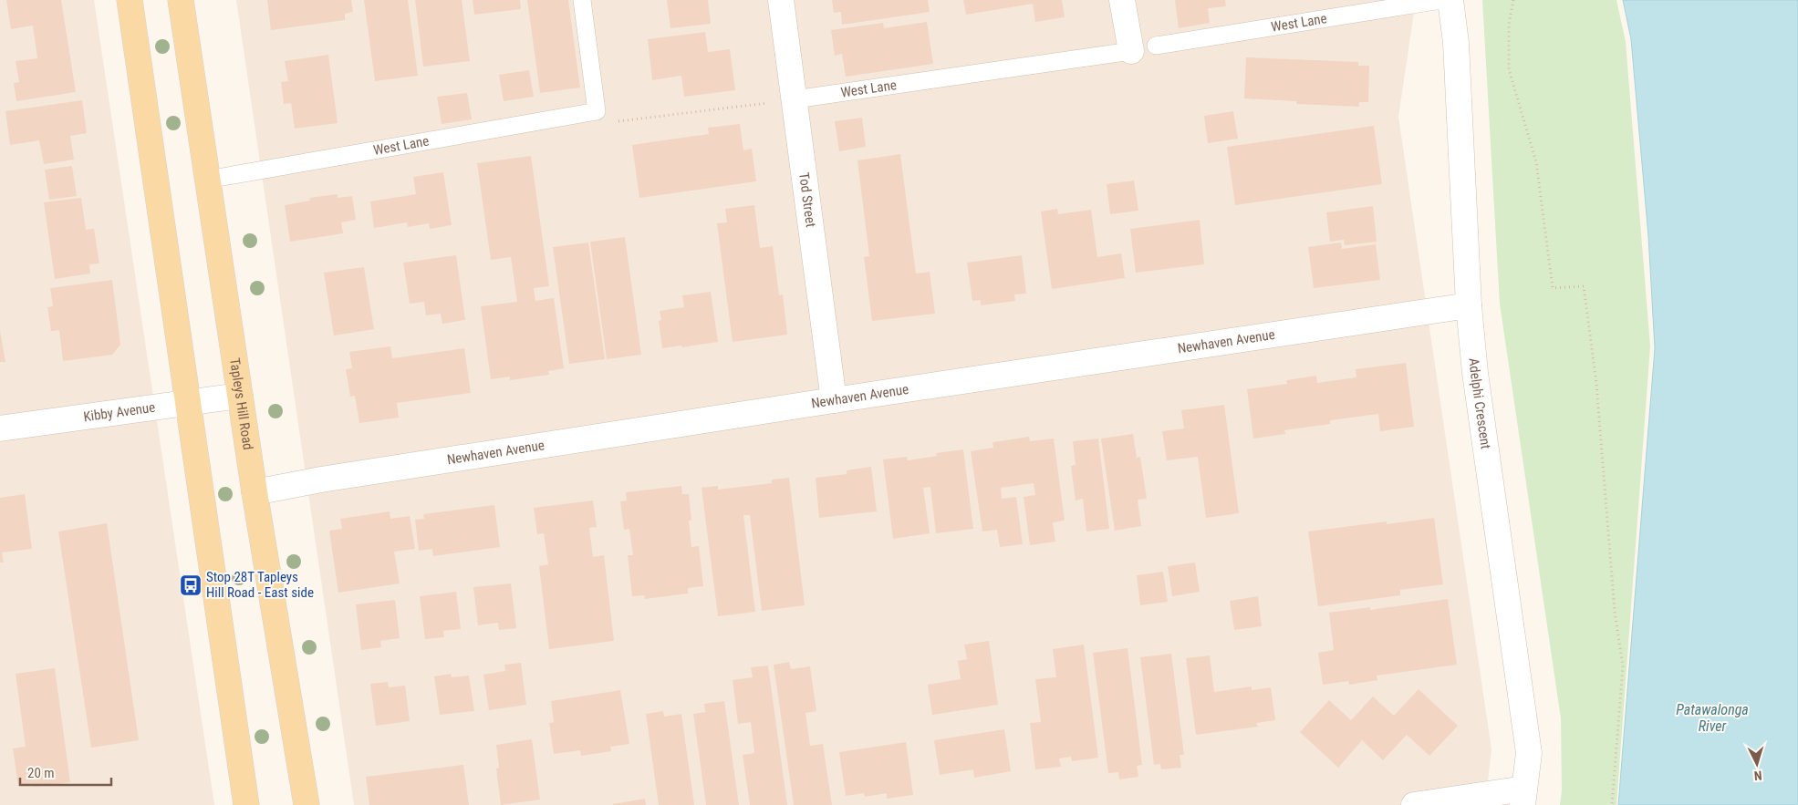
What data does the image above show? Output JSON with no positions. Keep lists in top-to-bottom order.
{
  "streets": {
    "main road": ["Tapleys Hill Road"],
    "street": [
      "Tod Street",
      "Newhaven Avenue",
      "Adelphi Crescent",
      "Kibby Avenue"
    ],
    "lane": ["West Lane"]
  },
  "crossings": [
    ["West Lane", "Tod Street"],
    ["West Lane", "Tapleys Hill Road"],
    ["Tod Street", "Newhaven Avenue"],
    ["Newhaven Avenue", "Tapleys Hill Road"],
    ["Newhaven Avenue", "Adelphi Crescent"],
    ["Tapleys Hill Road", "Kibby Avenue"]
  ],
  "water": ["Patawalonga River"],
  "places": {
    "bus stop": ["Stop 28T Tapleys Hill Road - East side"]
  },
  "scale_bar": "20 m",
  "north": "bottom"
}
